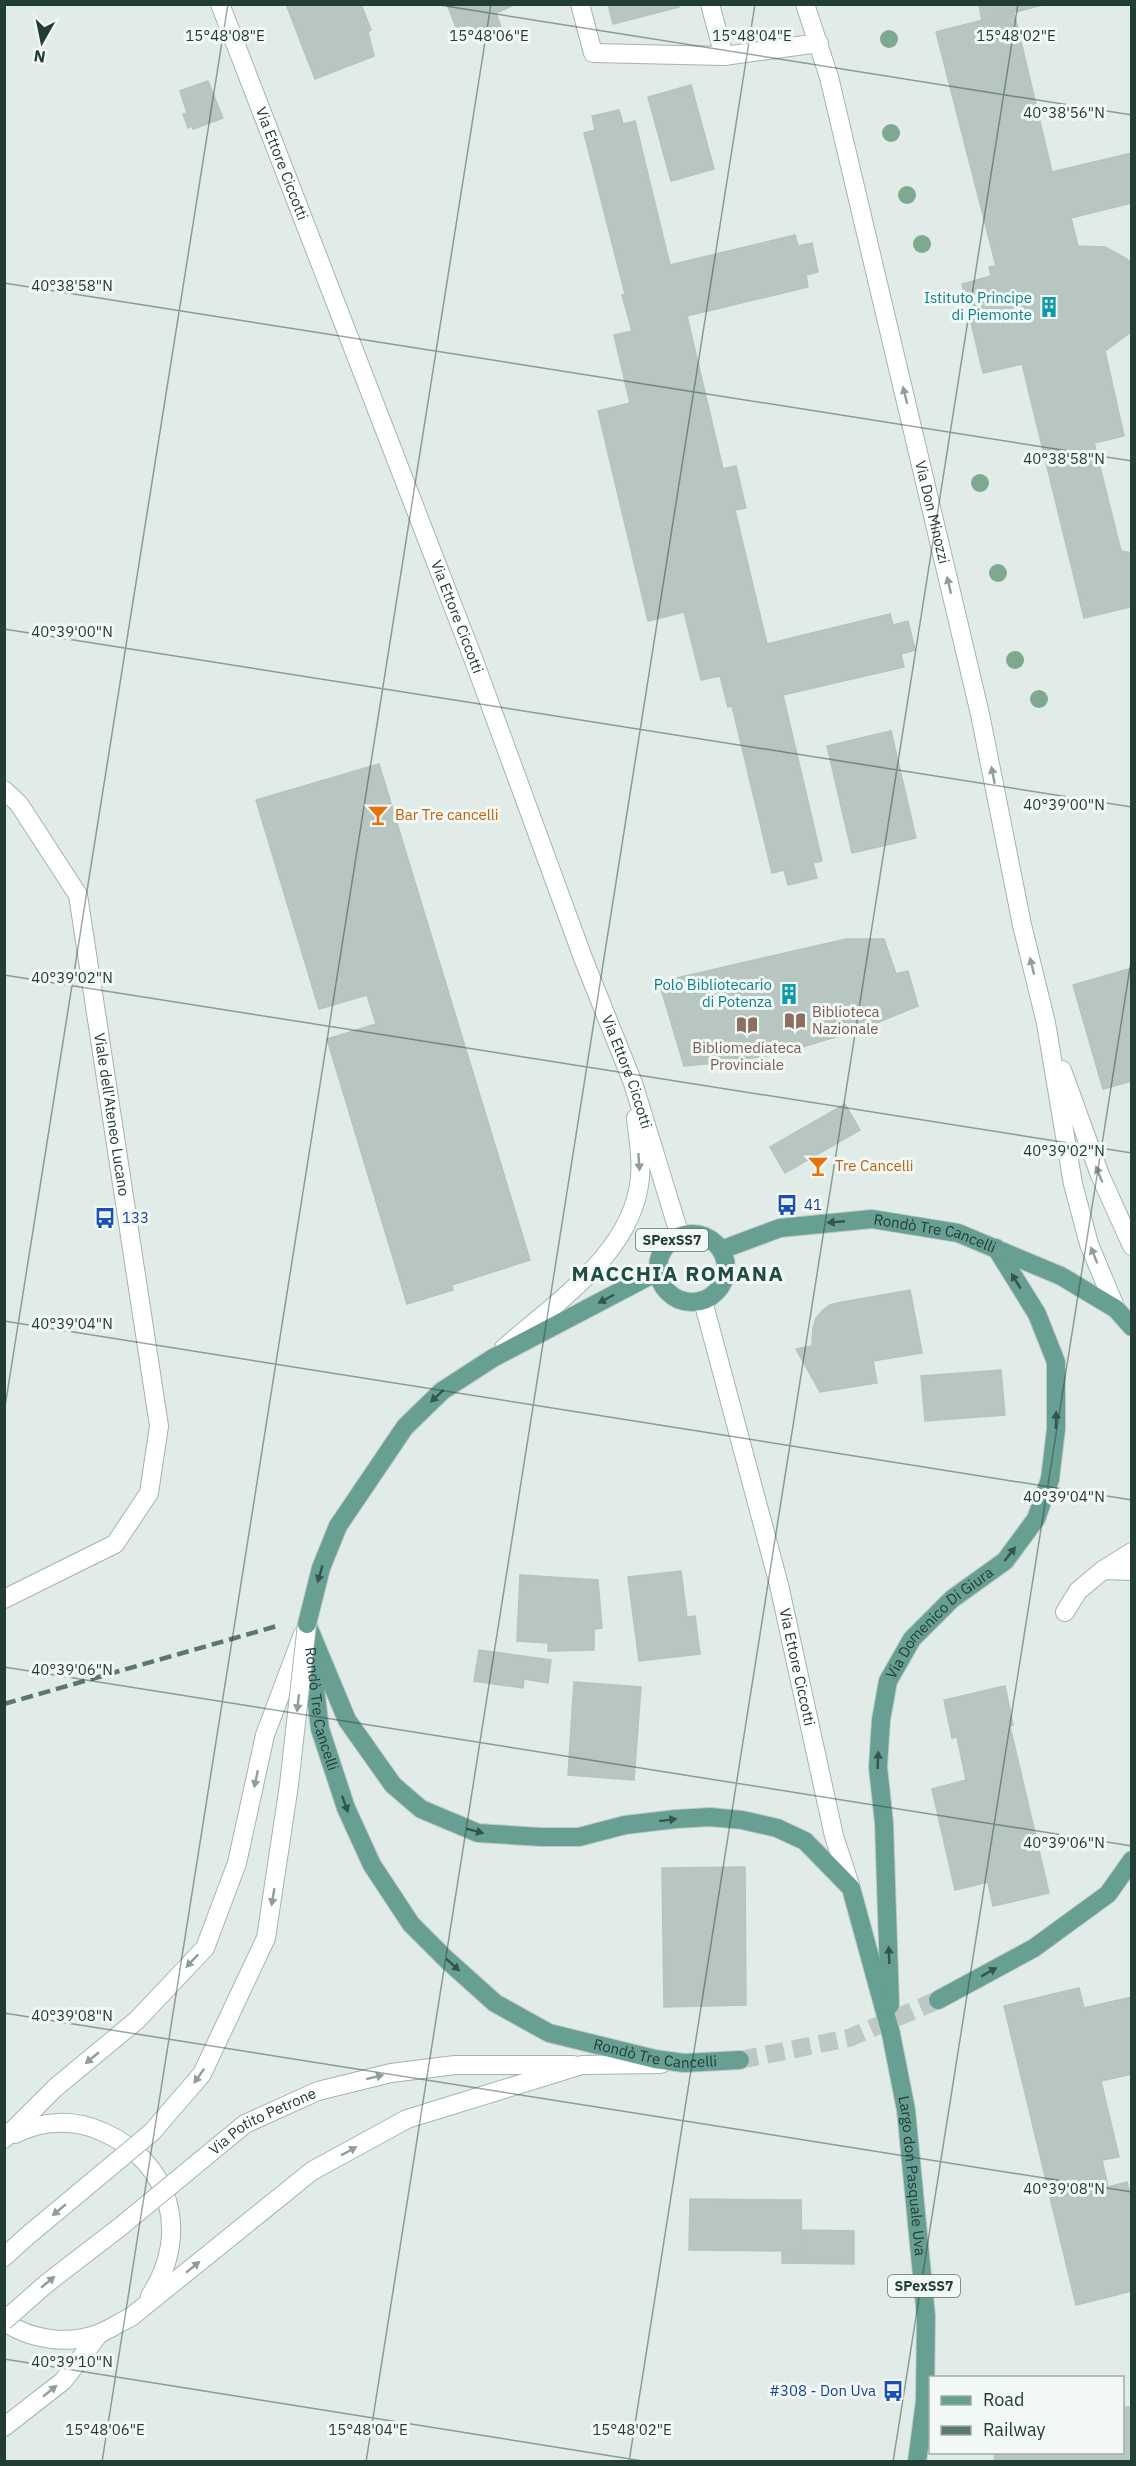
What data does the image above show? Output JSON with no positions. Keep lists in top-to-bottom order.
{
  "streets": {
    "main road": [
      "Via Ettore Ciccotti",
      "Via Don Minozzi",
      "Viale dell'Ateneo Lucano",
      "Rondò Tre Cancelli",
      "SPexSS7",
      "Via Domenico Di Giura",
      "Via Potito Petrone",
      "Largo don Pasquale Uva"
    ]
  },
  "crossings": [
    ["Via Ettore Ciccotti", "Rondò Tre Cancelli"],
    ["Via Ettore Ciccotti", "SPexSS7"],
    ["Via Ettore Ciccotti", "Via Domenico Di Giura"],
    ["Via Ettore Ciccotti", "Largo don Pasquale Uva"],
    ["Rondò Tre Cancelli", "SPexSS7"],
    ["Rondò Tre Cancelli", "Via Domenico Di Giura"],
    ["Via Domenico Di Giura", "Largo don Pasquale Uva"]
  ],
  "one_way": ["Via Don Minozzi", "Via Domenico Di Giura"],
  "districts": ["MACCHIA ROMANA"],
  "places": {
    "building": ["Istituto Principe di Piemonte", "Polo Bibliotecario di Potenza"],
    "bar": ["Bar Tre cancelli", "Tre Cancelli"],
    "library": ["Biblioteca Nazionale", "Bibliomediateca Provinciale"],
    "bus stop": ["41", "133", "#308 - Don Uva"]
  },
  "legend": ["Road", "Railway"],
  "north": "bottom",
  "coordinates": [
    "15°48'08\"E",
    "15°48'06\"E",
    "15°48'04\"E",
    "15°48'02\"E",
    "40°38'56\"N",
    "40°38'58\"N",
    "40°39'00\"N",
    "40°39'02\"N",
    "40°39'04\"N",
    "40°39'06\"N",
    "40°39'08\"N",
    "40°39'10\"N"
  ]
}
